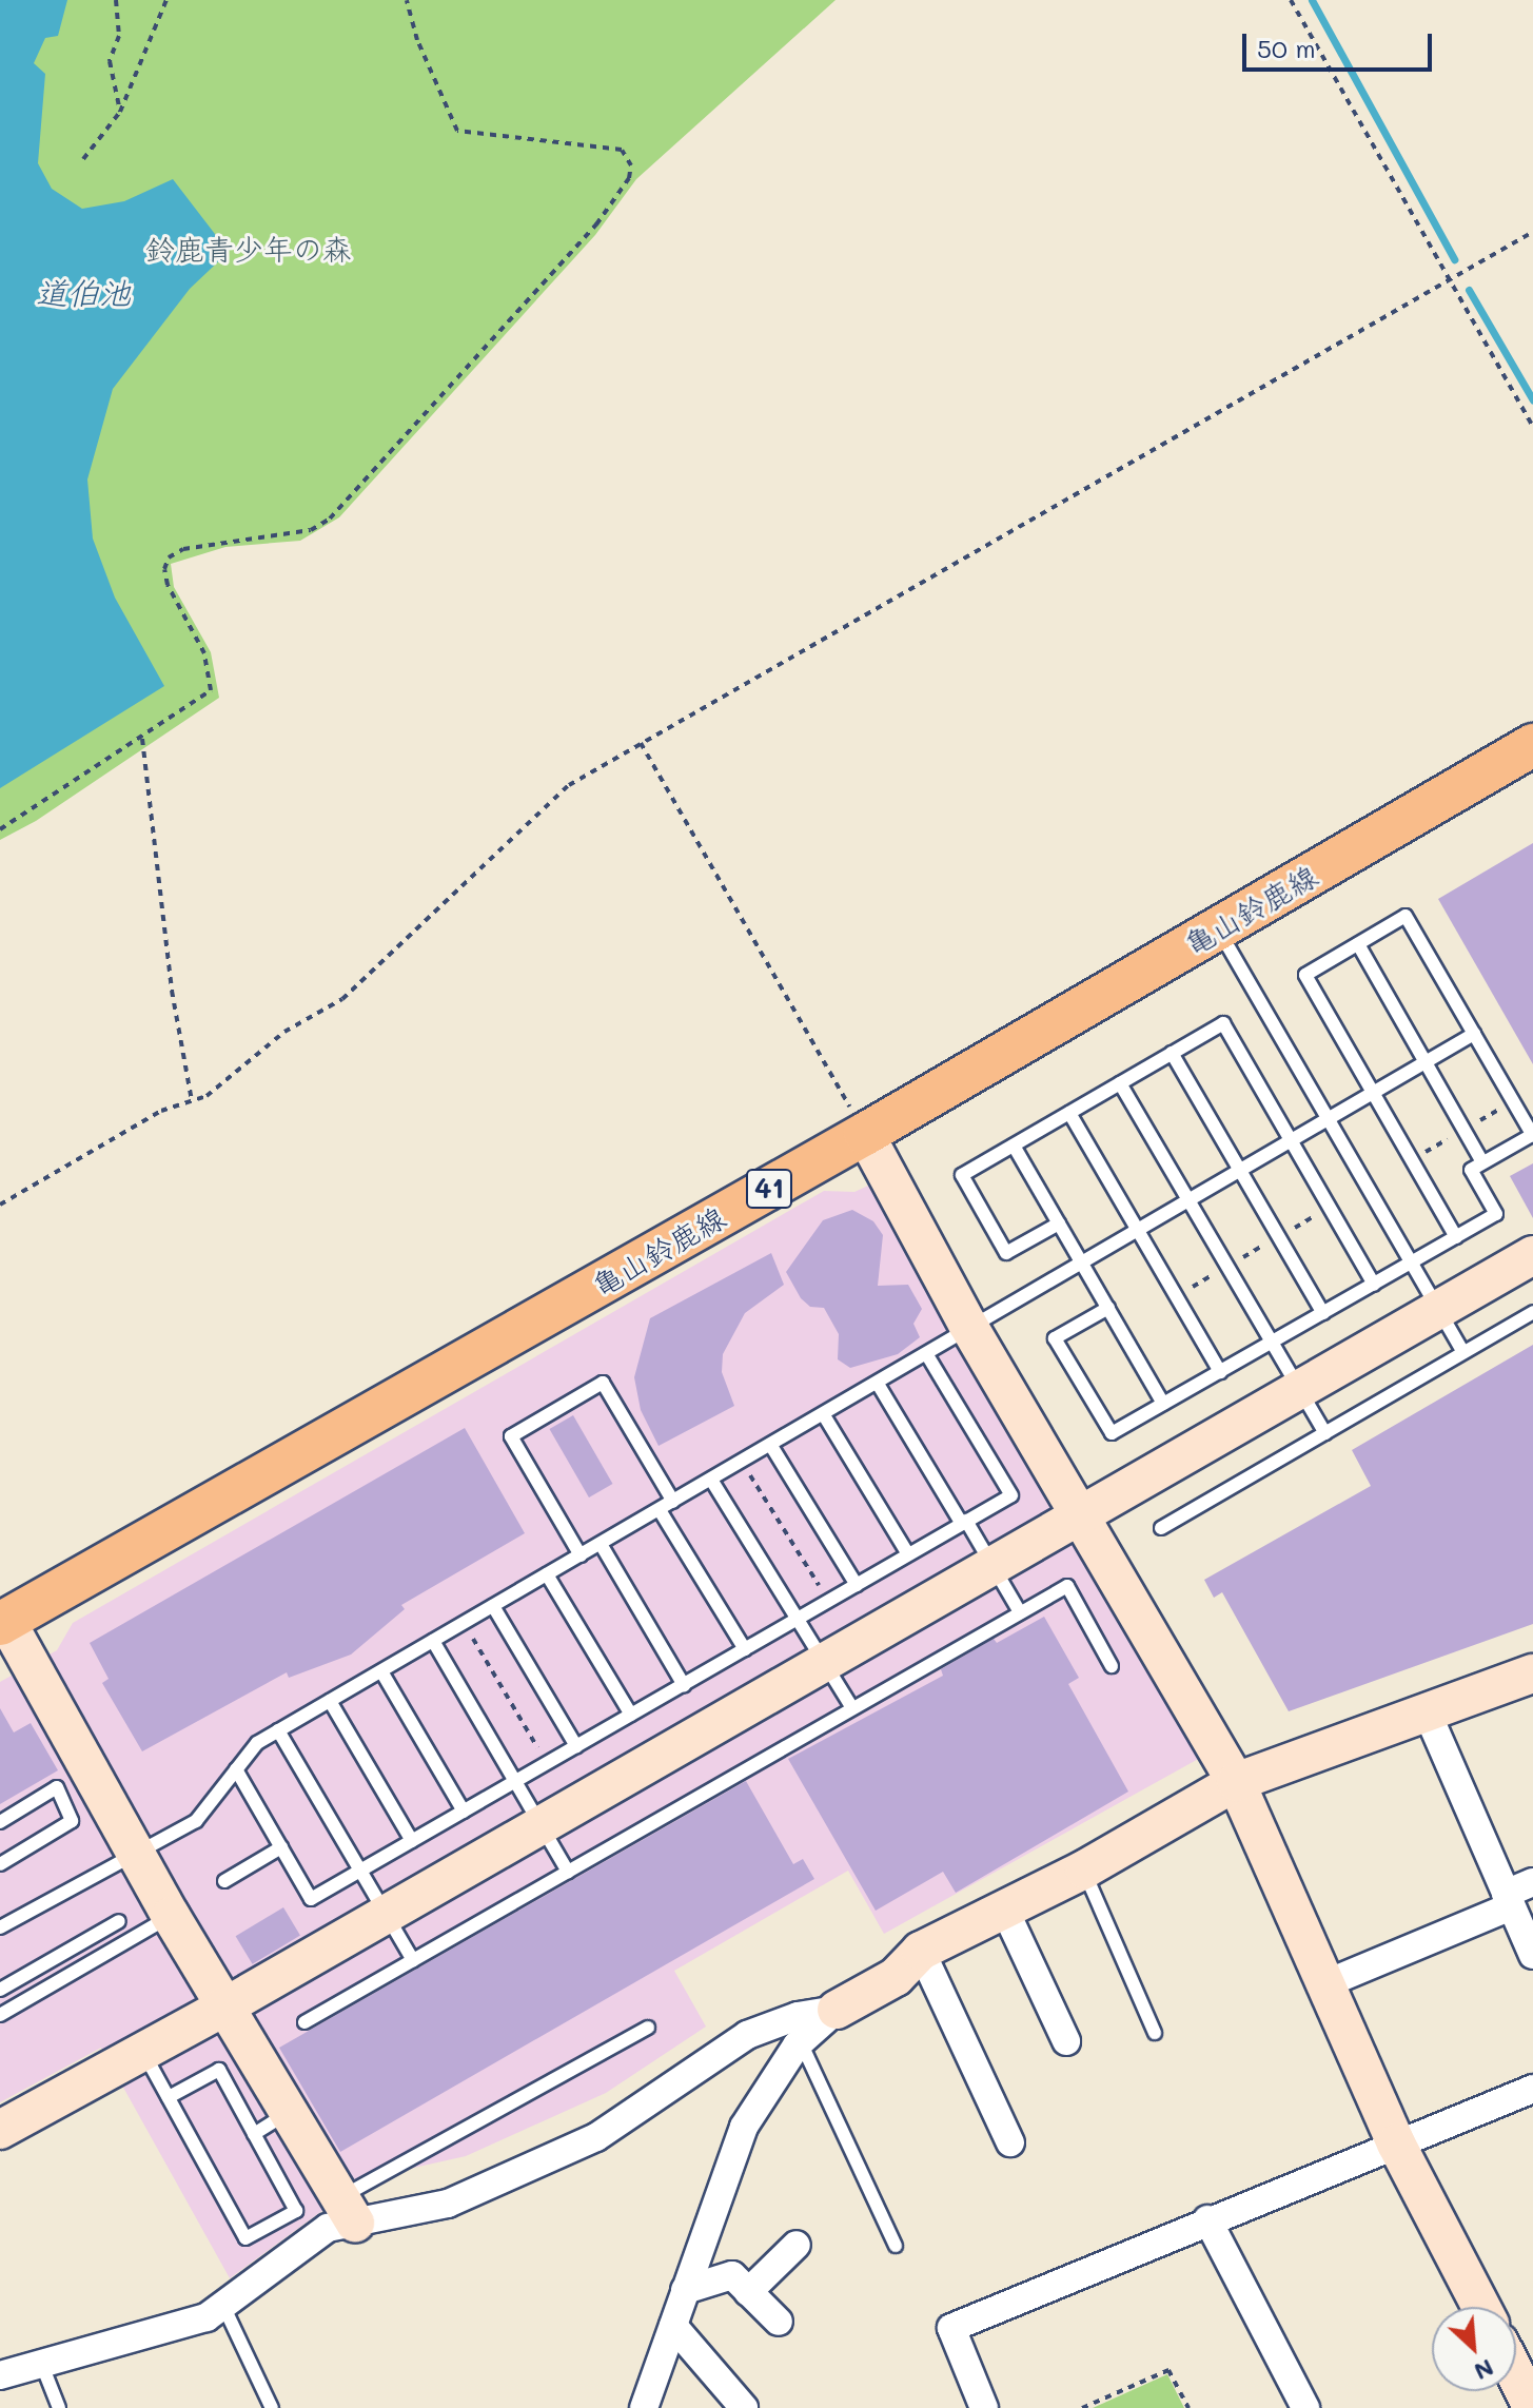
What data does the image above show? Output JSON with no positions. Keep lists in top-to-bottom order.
{
  "streets": {
    "main road": ["亀山鈴鹿線", "41"]
  },
  "water": ["道伯池"],
  "parks": ["鈴鹿青少年の森"],
  "scale_bar": "50 m",
  "north": "bottom right"
}
